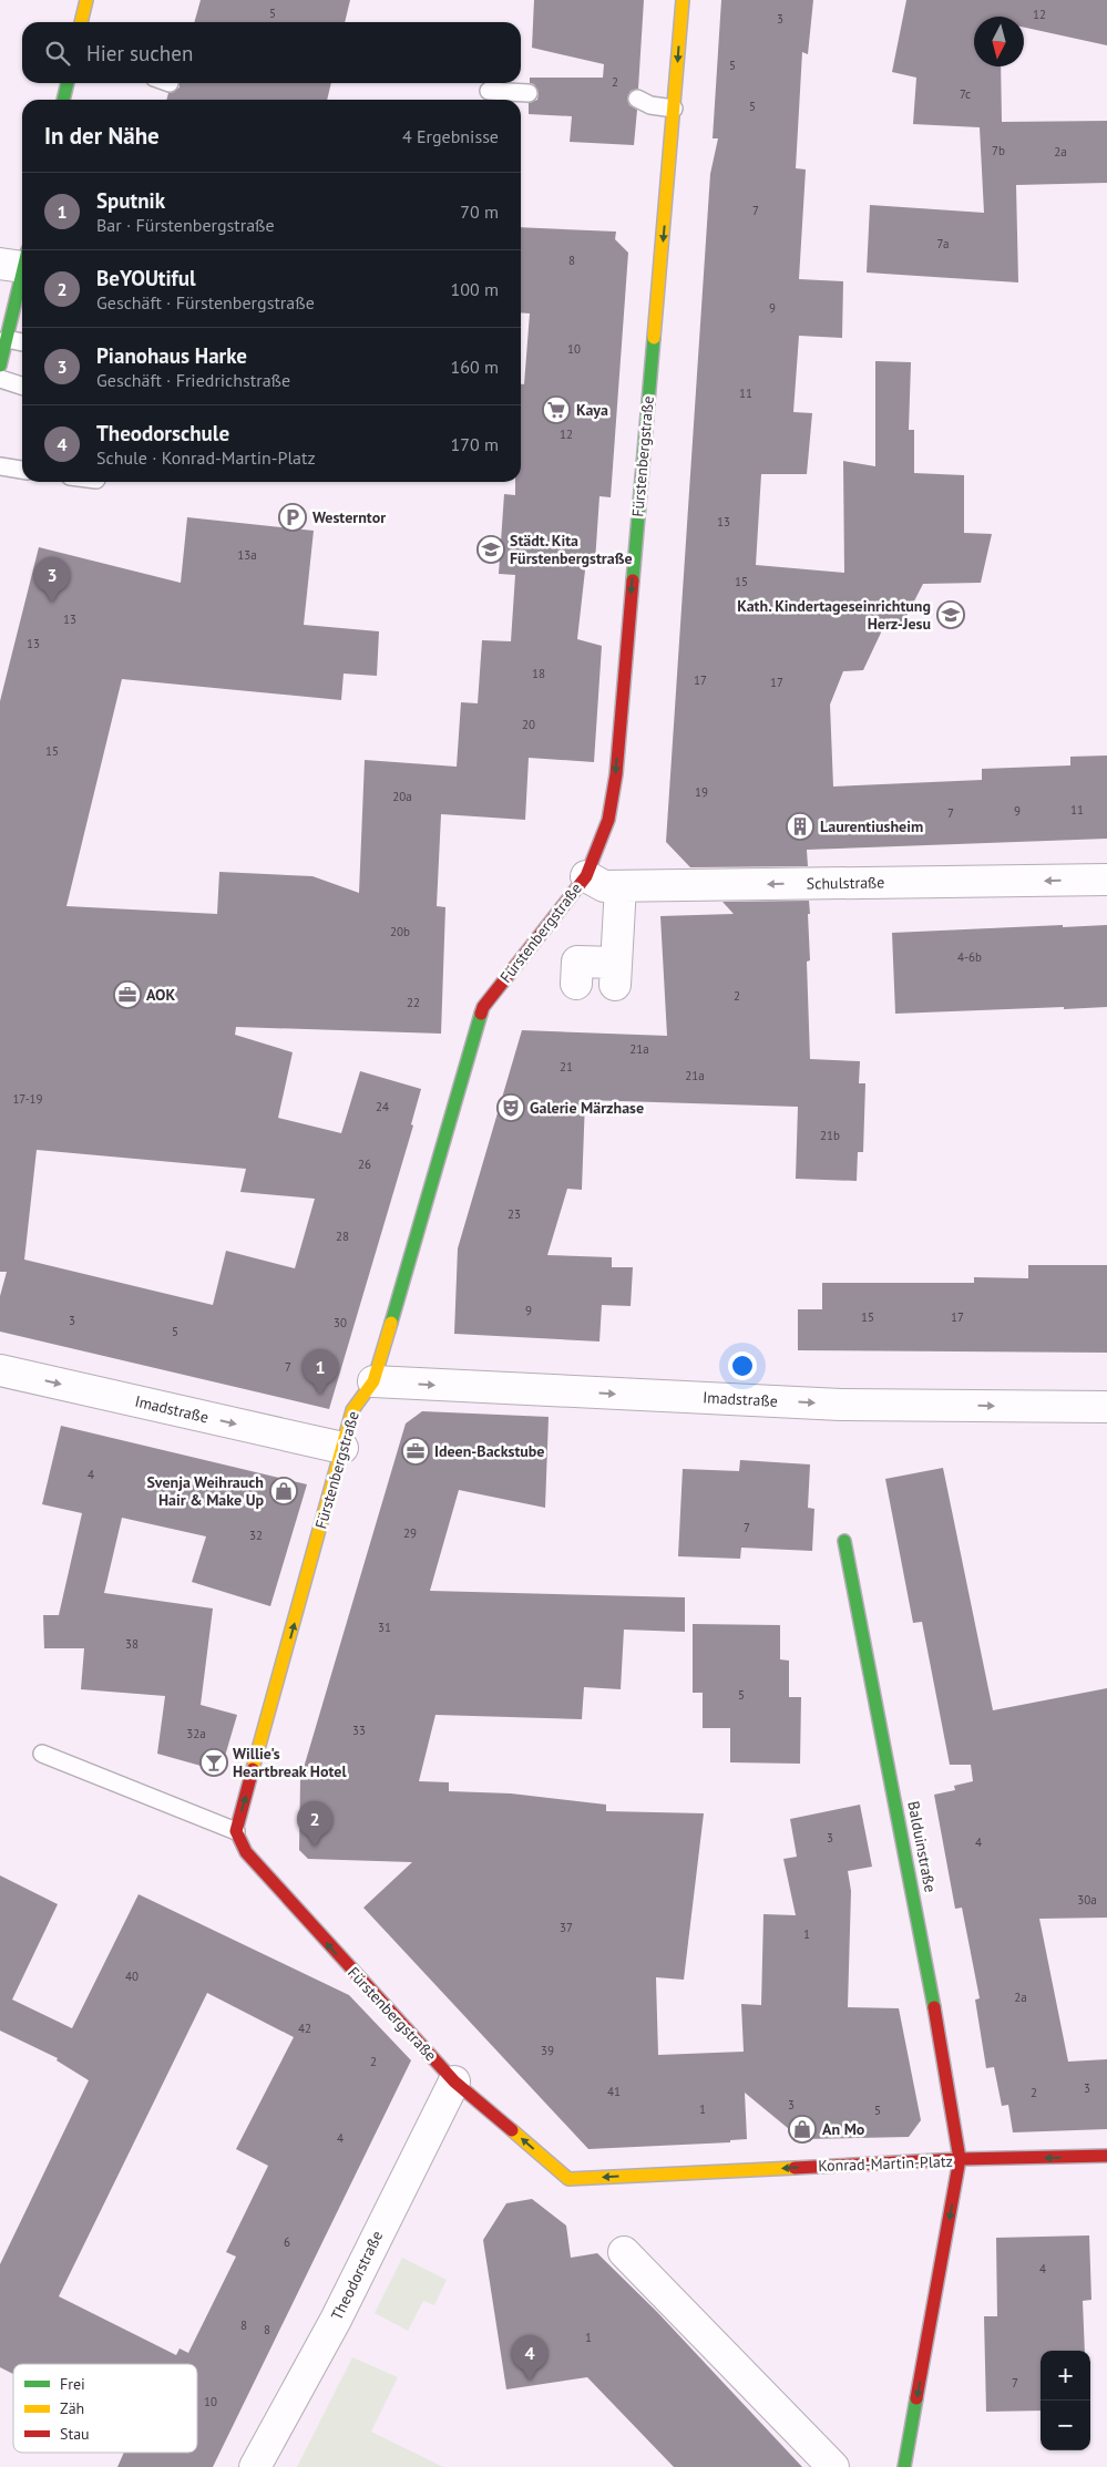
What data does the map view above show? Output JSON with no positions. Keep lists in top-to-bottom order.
{
  "streets": {
    "street": [
      "Fürstenbergstraße",
      "Schulstraße",
      "Imadstraße",
      "Balduinstraße",
      "Konrad-Martin-Platz",
      "Theodorstraße"
    ]
  },
  "crossings": [
    ["Fürstenbergstraße", "Schulstraße"],
    ["Fürstenbergstraße", "Imadstraße"],
    ["Fürstenbergstraße", "Konrad-Martin-Platz"],
    ["Fürstenbergstraße", "Theodorstraße"],
    ["Balduinstraße", "Konrad-Martin-Platz"]
  ],
  "one_way": ["Schulstraße", "Imadstraße"],
  "places": {
    "supermarket": ["Kaya"],
    "parking": ["Westerntor"],
    "school or university": ["Städt. Kita Fürstenbergstraße", "Kath. Kindertageseinrichtung Herz-Jesu"],
    "building": ["Laurentiusheim"],
    "office": ["AOK", "Ideen-Backstube"],
    "theatre": ["Galerie Märzhase"],
    "shop": ["Svenja Weihrauch Hair & Make Up", "An Mo"],
    "bar": ["Willie's Heartbreak Hotel"]
  },
  "house_numbers": [
    "5",
    "12",
    "3",
    "5",
    "2",
    "7c",
    "5",
    "7b",
    "2a",
    "7",
    "7a",
    "8",
    "9",
    "10",
    "11",
    "12",
    "13",
    "13a",
    "15",
    "13",
    "13",
    "18",
    "17",
    "17",
    "20",
    "15",
    "19",
    "20a",
    "11",
    "9",
    "7",
    "20b",
    "4-6b",
    "2",
    "22",
    "21a",
    "21",
    "21a",
    "17-19",
    "24",
    "21b",
    "26",
    "23",
    "28",
    "9",
    "15",
    "17",
    "3",
    "30",
    "5",
    "7",
    "4",
    "7",
    "29",
    "32",
    "31",
    "38",
    "5",
    "33",
    "32a",
    "3",
    "4",
    "30a",
    "37",
    "1",
    "40",
    "2a",
    "42",
    "39",
    "2",
    "3",
    "41",
    "2",
    "3",
    "1",
    "5",
    "4",
    "6",
    "4",
    "8",
    "8",
    "1",
    "7",
    "10"
  ],
  "legend": ["Frei", "Zäh", "Stau"],
  "north": "bottom",
  "page": {
    "search": "Hier suchen",
    "heading": ["In der Nähe", "4 Ergebnisse"],
    "list": [
      {
        "mark": "1",
        "name": "Sputnik",
        "note": "Bar · Fürstenbergstraße",
        "value": "70 m"
      },
      {
        "mark": "2",
        "name": "BeYOUtiful",
        "note": "Geschäft · Fürstenbergstraße",
        "value": "100 m"
      },
      {
        "mark": "3",
        "name": "Pianohaus Harke",
        "note": "Geschäft · Friedrichstraße",
        "value": "160 m"
      },
      {
        "mark": "4",
        "name": "Theodorschule",
        "note": "Schule · Konrad-Martin-Platz",
        "value": "170 m"
      }
    ],
    "pins": [
      "3",
      "1",
      "2",
      "4"
    ],
    "map_buttons": ["+", "−"]
  }
}
